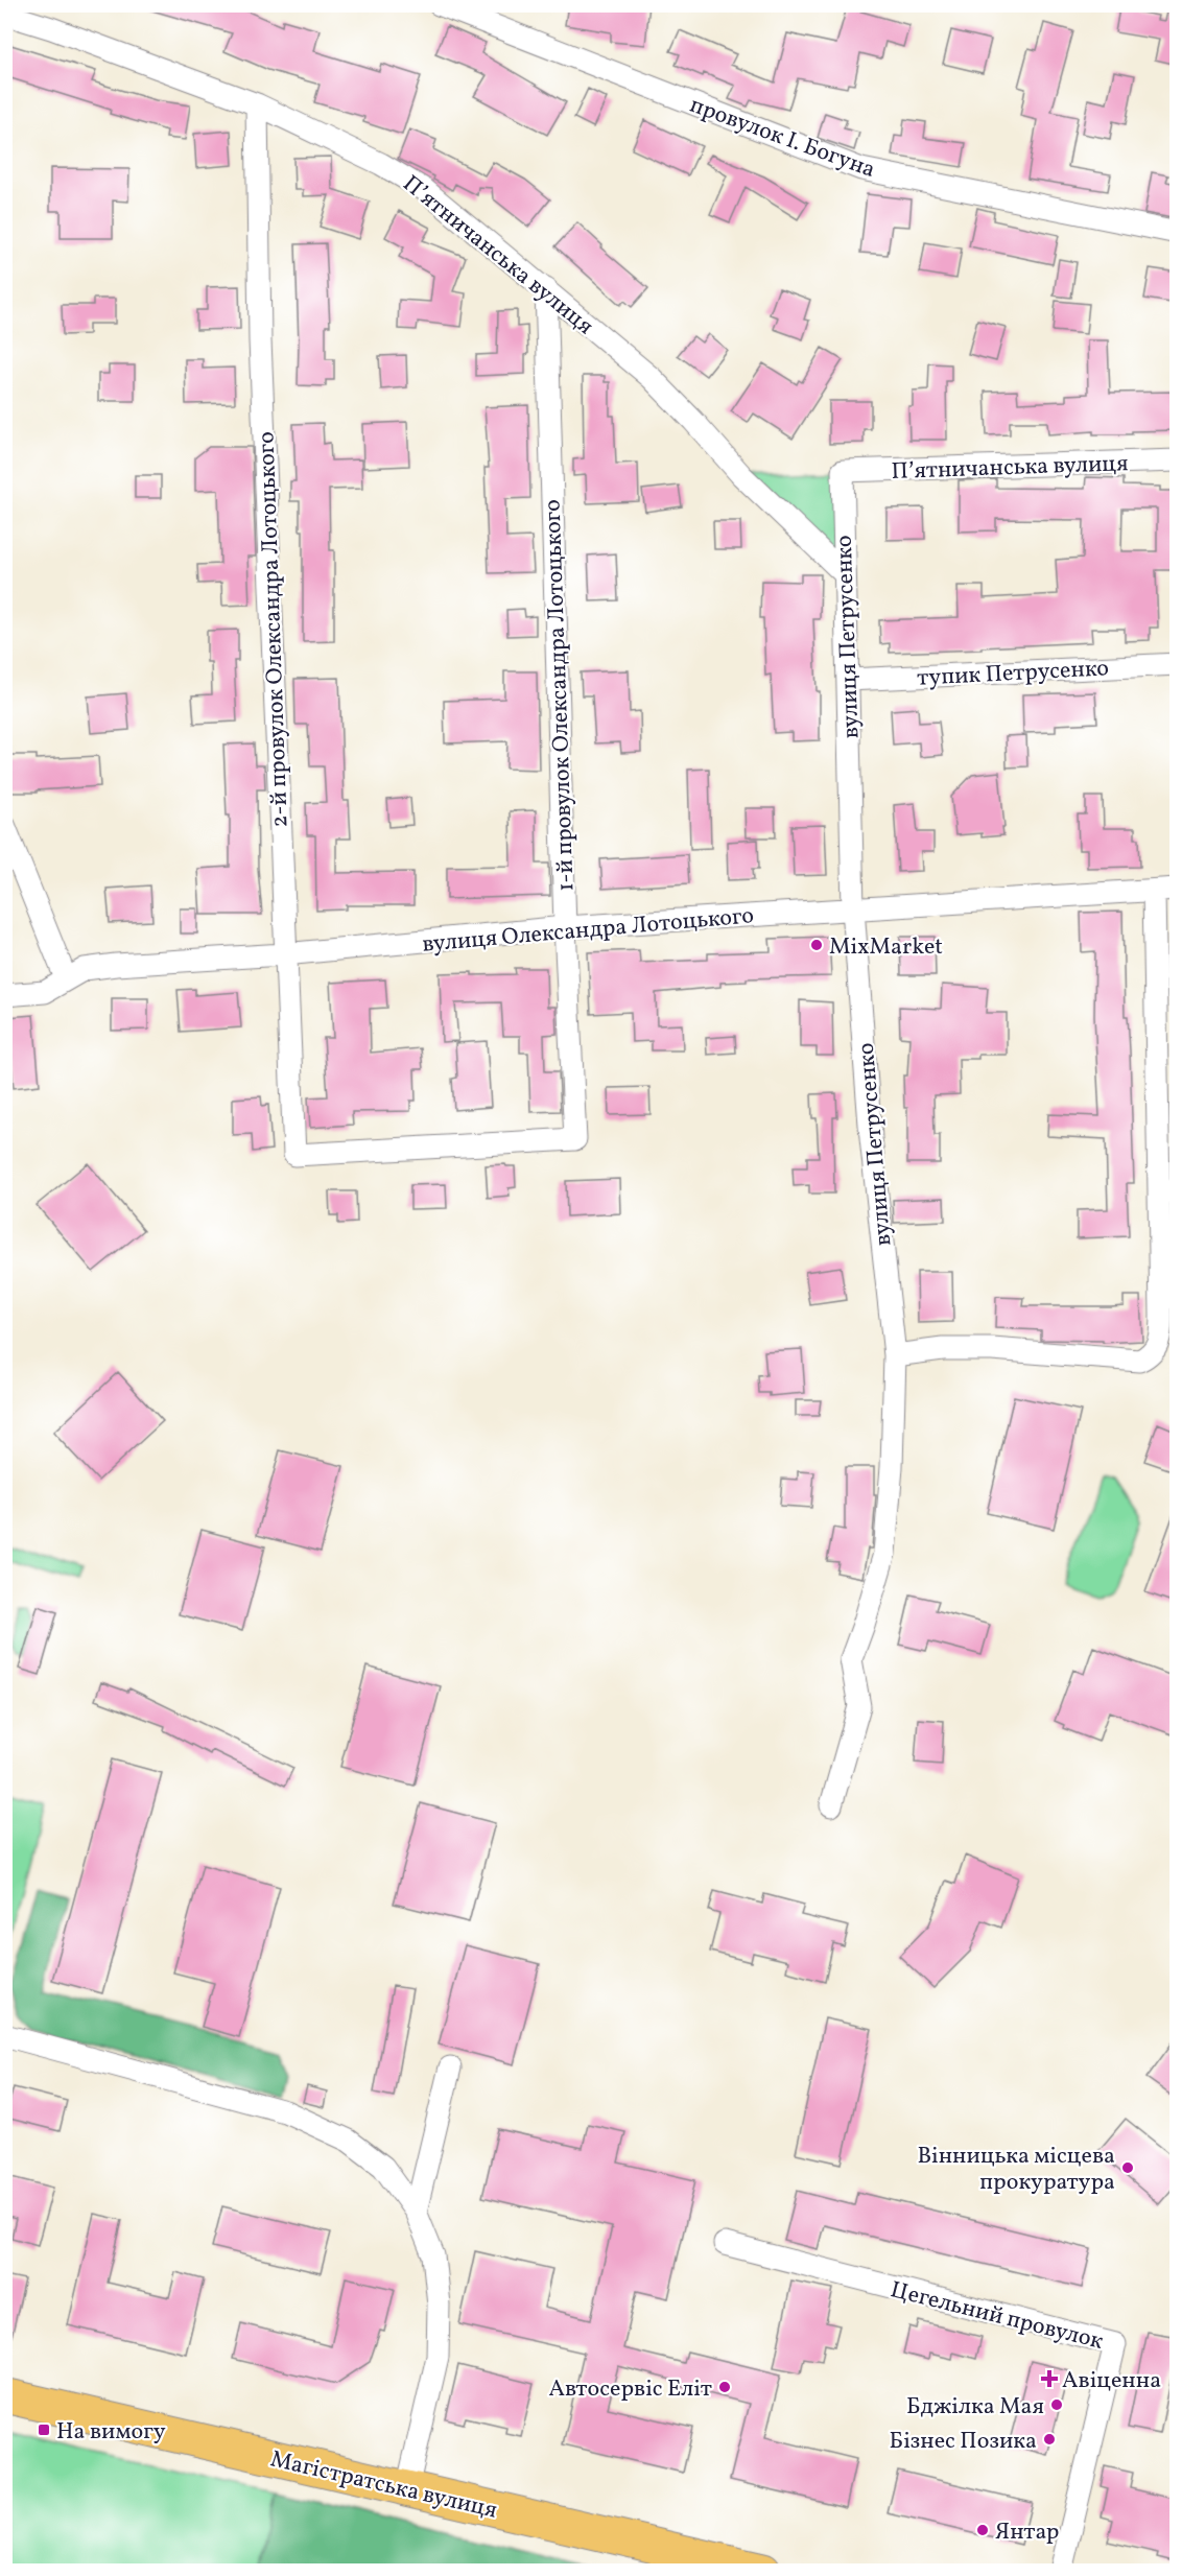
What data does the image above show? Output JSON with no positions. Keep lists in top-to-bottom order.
{
  "streets": {
    "main road": ["Магістратська вулиця"],
    "street": [
      "провулок І. Богуна",
      "Пʼятничанська вулиця",
      "2-й провулок Олександра Лотоцького",
      "вулиця Петрусенко",
      "тупик Петрусенко",
      "1-й провулок Олександра Лотоцького",
      "вулиця Олександра Лотоцького",
      "Цегельний провулок"
    ]
  },
  "crossings": [
    ["Пʼятничанська вулиця", "2-й провулок Олександра Лотоцького"],
    ["Пʼятничанська вулиця", "вулиця Петрусенко"],
    ["Пʼятничанська вулиця", "1-й провулок Олександра Лотоцького"],
    ["2-й провулок Олександра Лотоцького", "1-й провулок Олександра Лотоцького"],
    ["2-й провулок Олександра Лотоцького", "вулиця Олександра Лотоцького"],
    ["вулиця Петрусенко", "тупик Петрусенко"],
    ["вулиця Петрусенко", "вулиця Олександра Лотоцького"],
    ["1-й провулок Олександра Лотоцького", "вулиця Олександра Лотоцького"]
  ],
  "places": {
    "other": [
      "MixMarket",
      "Вінницька місцева прокуратура",
      "Автосервіс Еліт",
      "Бджілка Мая",
      "Бізнес Позика",
      "Янтар"
    ],
    "health": ["Авіценна"],
    "transit": ["На вимогу"]
  }
}
